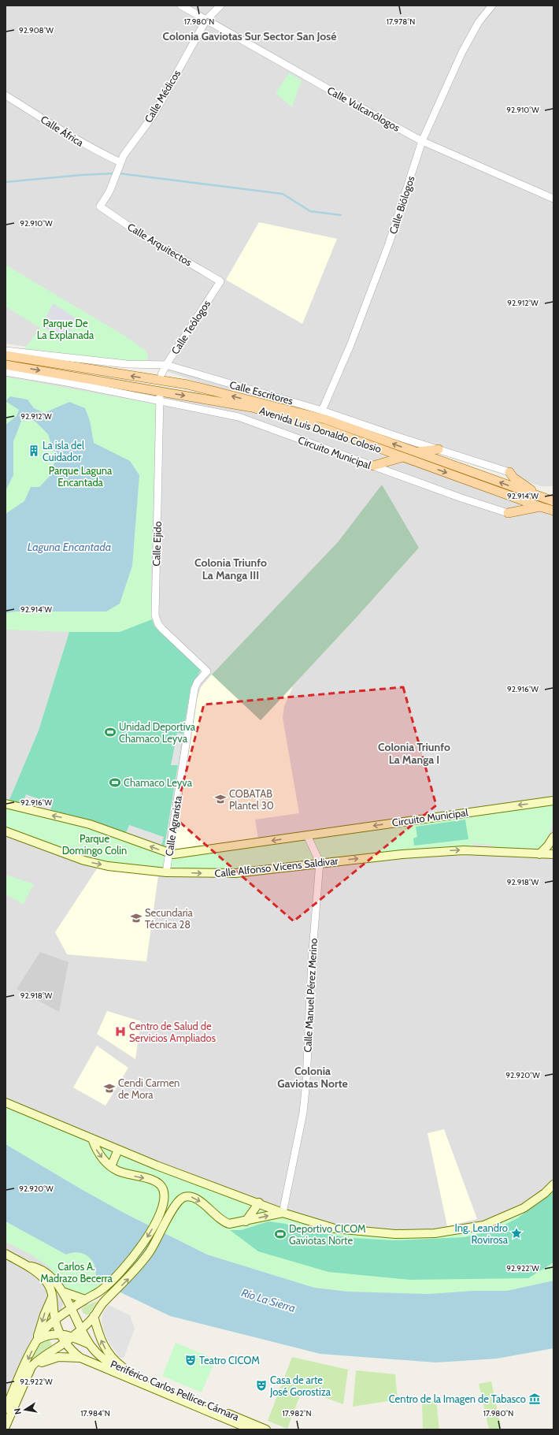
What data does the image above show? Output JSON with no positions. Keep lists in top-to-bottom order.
{
  "streets": {
    "main road": [
      "Avenida Luis Donaldo Colosio",
      "Circuito Municipal",
      "Calle Alfonso Vicens Saldivar",
      "Periférico Carlos Pellicer Cámara"
    ],
    "street": [
      "Calle Médicos",
      "Calle Vulcanólogos",
      "Calle África",
      "Calle Biólogos",
      "Calle Arquitectos",
      "Calle Teólogos",
      "Calle Escritores",
      "Calle Ejido",
      "Calle Agrarista",
      "Calle Manuel Pérez Merino"
    ]
  },
  "crossings": [
    ["Calle Médicos", "Calle Vulcanólogos"],
    ["Calle Médicos", "Calle África"],
    ["Calle Médicos", "Calle Arquitectos"],
    ["Calle Vulcanólogos", "Calle Biólogos"],
    ["Calle Biólogos", "Calle Escritores"],
    ["Calle Arquitectos", "Calle Teólogos"],
    ["Calle Teólogos", "Calle Escritores"],
    ["Circuito Municipal", "Calle Ejido"],
    ["Circuito Municipal", "Calle Manuel Pérez Merino"],
    ["Calle Ejido", "Calle Agrarista"],
    ["Calle Agrarista", "Calle Alfonso Vicens Saldivar"],
    ["Calle Alfonso Vicens Saldivar", "Calle Manuel Pérez Merino"]
  ],
  "one_way": ["Circuito Municipal"],
  "districts": [
    "Colonia Gaviotas Sur Sector San José",
    "Colonia Triunfo La Manga III",
    "Colonia Triunfo La Manga I",
    "Colonia Gaviotas Norte"
  ],
  "water": ["Laguna Encantada", "Río La Sierra"],
  "parks": [
    "Parque De La Explanada",
    "Parque Laguna Encantada",
    "Parque Domingo Colin",
    "Carlos A. Madrazo Becerra"
  ],
  "places": {
    "building": ["La isla del Cuidador"],
    "sports": ["Unidad Deportiva Chamaco Leyva", "Chamaco Leyva", "Deportivo CICOM Gaviotas Norte"],
    "school or university": ["COBATAB Plantel 30", "Secundaria Técnica 28", "Cendi Carmen de Mora"],
    "hospital": ["Centro de Salud de Servicios Ampliados"],
    "place": ["Ing. Leandro Rovirosa"],
    "theatre": ["Teatro CICOM", "Casa de arte José Gorostiza"],
    "museum": ["Centro de la Imagen de Tabasco"]
  },
  "north": "left",
  "coordinates": [
    "17.980°N",
    "17.978°N",
    "92.908°W",
    "92.910°W",
    "92.912°W",
    "92.914°W",
    "92.916°W",
    "92.918°W",
    "92.920°W",
    "92.922°W",
    "17.984°N",
    "17.982°N"
  ]
}
